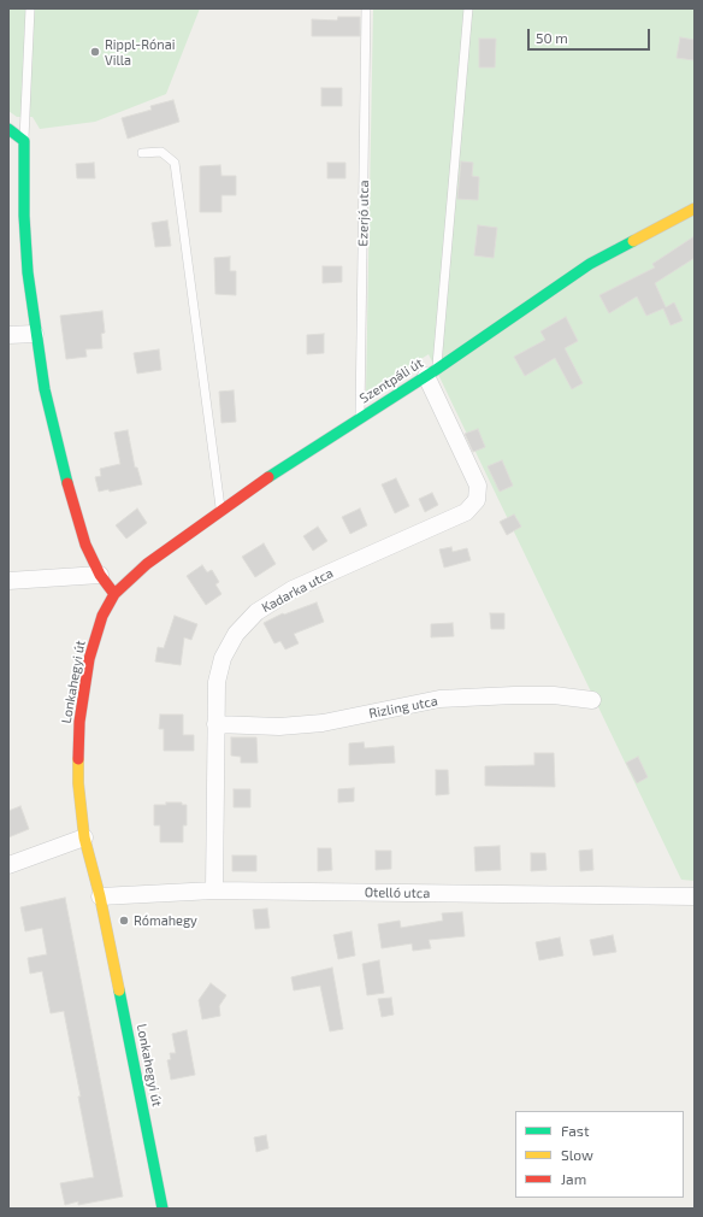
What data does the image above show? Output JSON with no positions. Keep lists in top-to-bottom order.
{
  "streets": {
    "street": [
      "Szentpáli út",
      "Kadarka utca",
      "Lonkahegyi út",
      "Rizling utca",
      "Otelló utca"
    ],
    "lane": ["Ezerjó utca"]
  },
  "crossings": [
    ["Ezerjó utca", "Szentpáli út"],
    ["Szentpáli út", "Kadarka utca"],
    ["Szentpáli út", "Lonkahegyi út"],
    ["Kadarka utca", "Rizling utca"],
    ["Kadarka utca", "Otelló utca"],
    ["Lonkahegyi út", "Otelló utca"]
  ],
  "places": ["Rippl-Rónai Villa", "Rómahegy"],
  "legend": ["Fast", "Slow", "Jam"],
  "scale_bar": "50 m"
}
